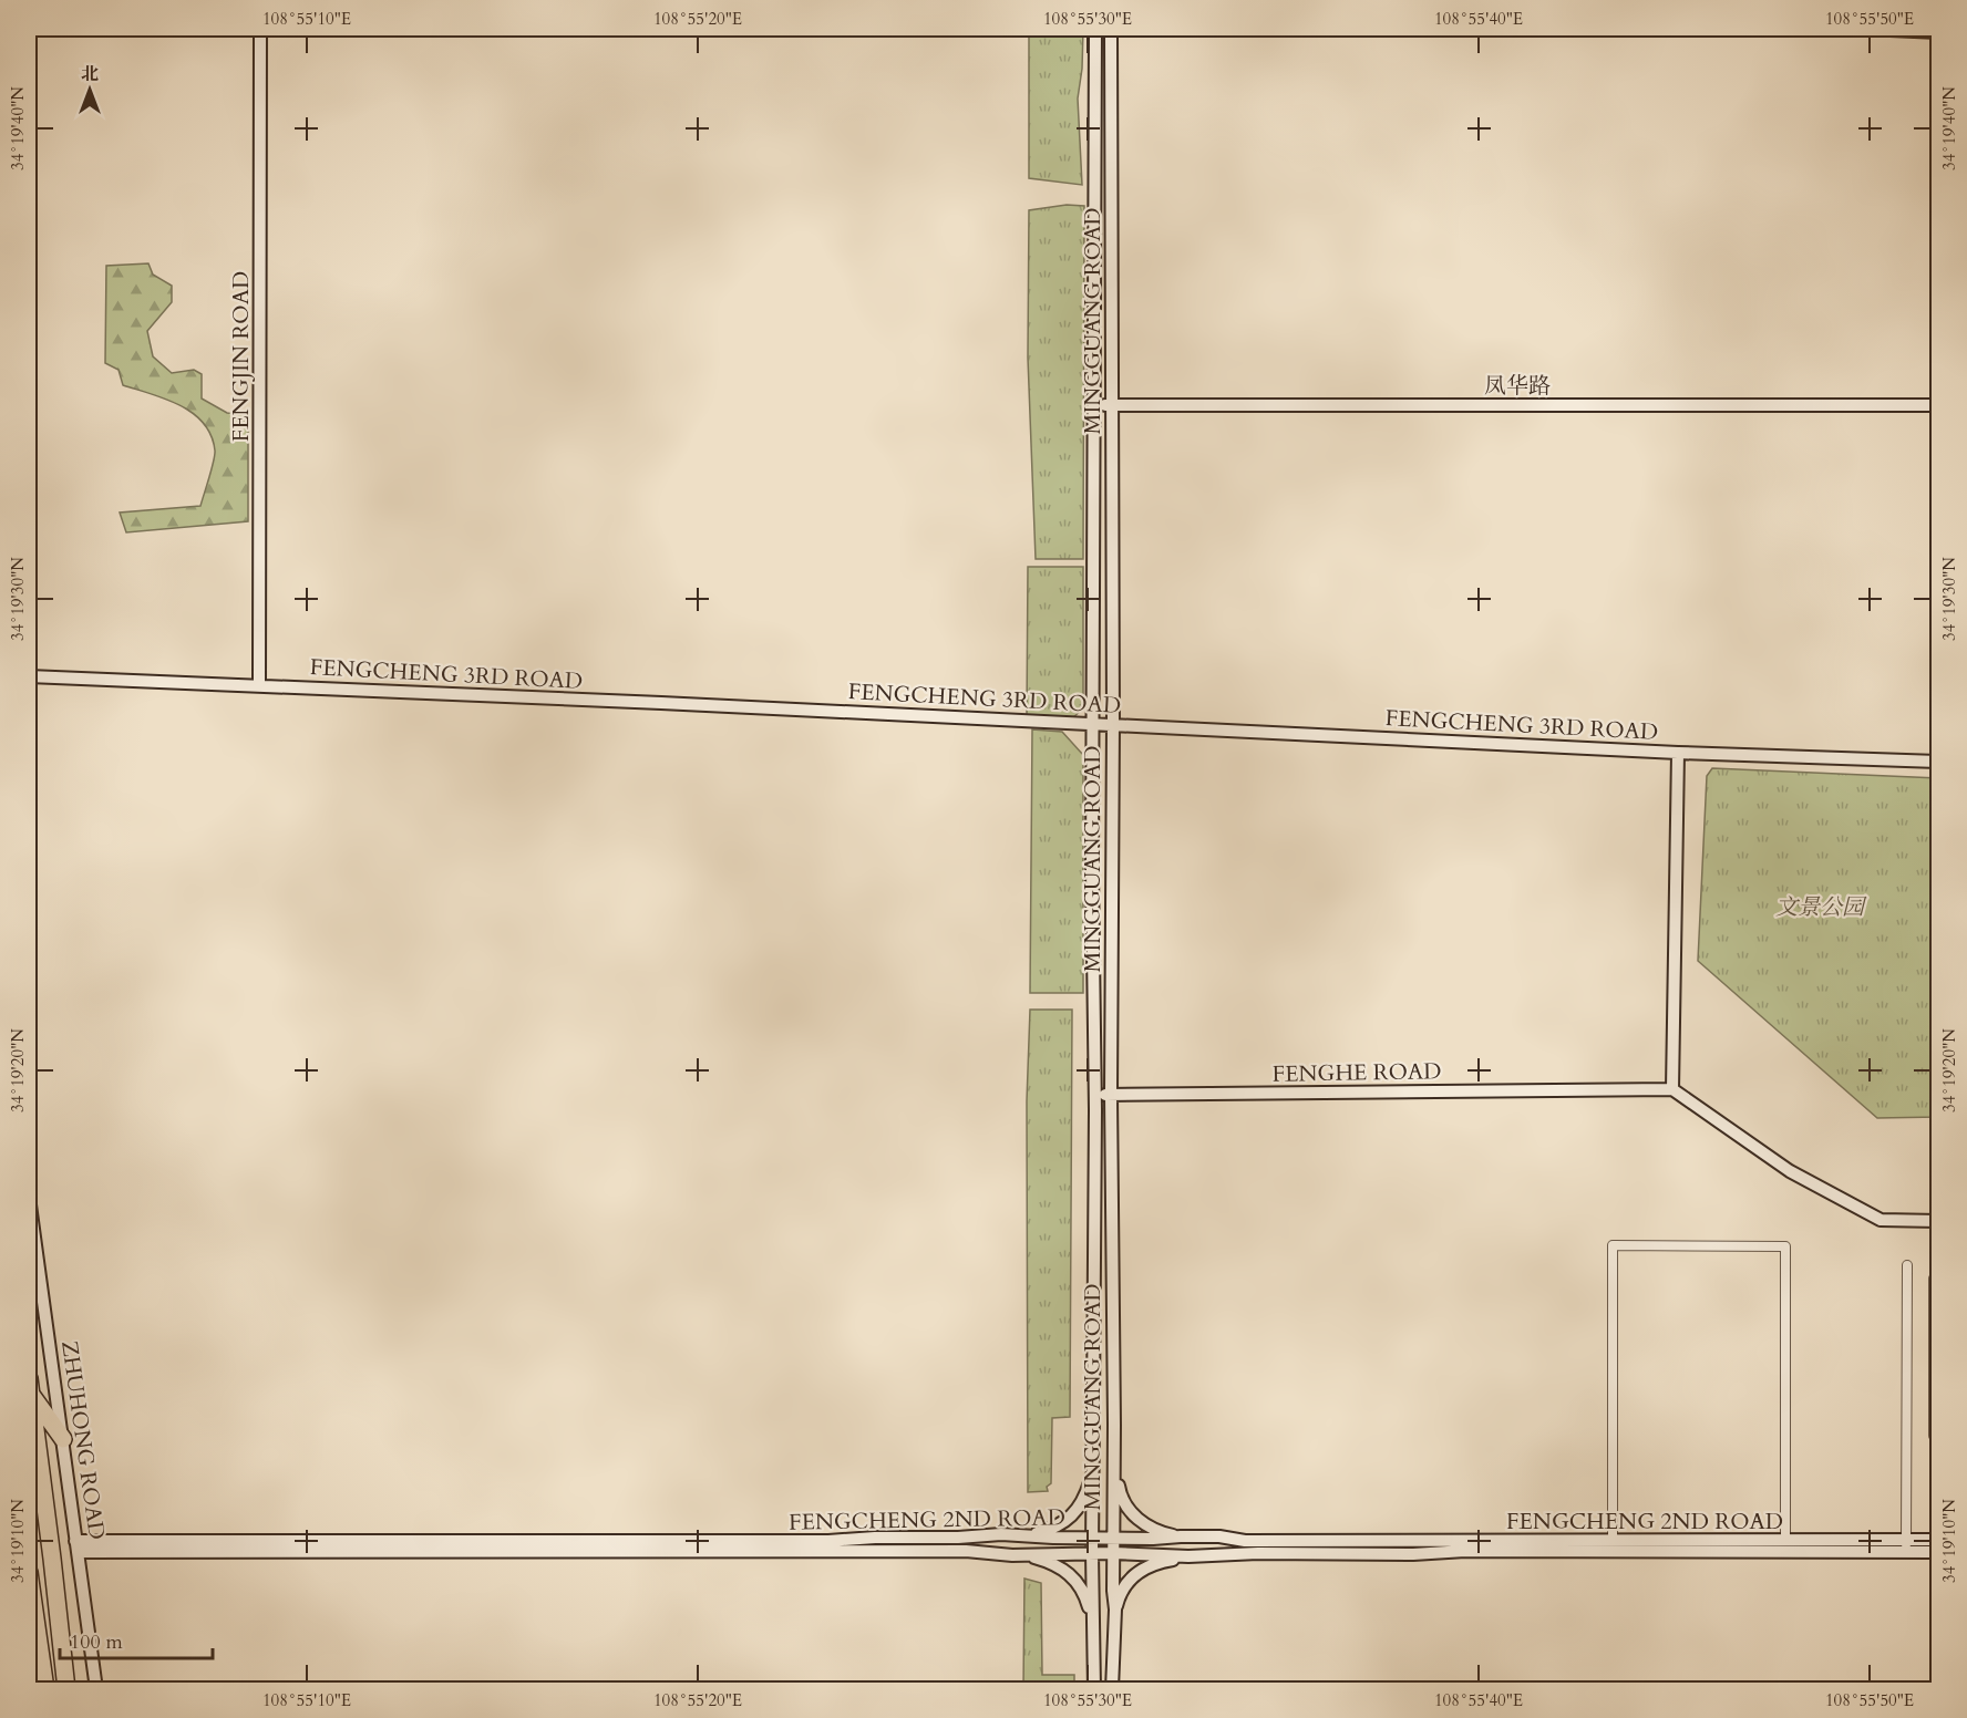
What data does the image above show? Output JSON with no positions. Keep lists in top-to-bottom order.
{
  "streets": {
    "main road": [
      "MINGGUANG ROAD",
      "FENGJIN ROAD",
      "凤华路",
      "FENGCHENG 3RD ROAD",
      "FENGHE ROAD",
      "ZHUHONG ROAD",
      "FENGCHENG 2ND ROAD"
    ]
  },
  "crossings": [
    ["MINGGUANG ROAD", "凤华路"],
    ["MINGGUANG ROAD", "FENGCHENG 3RD ROAD"],
    ["MINGGUANG ROAD", "FENGHE ROAD"],
    ["MINGGUANG ROAD", "FENGCHENG 2ND ROAD"],
    ["FENGJIN ROAD", "FENGCHENG 3RD ROAD"],
    ["ZHUHONG ROAD", "FENGCHENG 2ND ROAD"]
  ],
  "parks": ["文景公园"],
  "scale_bar": "100 m",
  "north": "top",
  "coordinates": [
    "108°55'10\"E",
    "108°55'20\"E",
    "108°55'30\"E",
    "108°55'40\"E",
    "108°55'50\"E",
    "34°19'40\"N",
    "34°19'30\"N",
    "34°19'20\"N",
    "34°19'10\"N"
  ]
}
